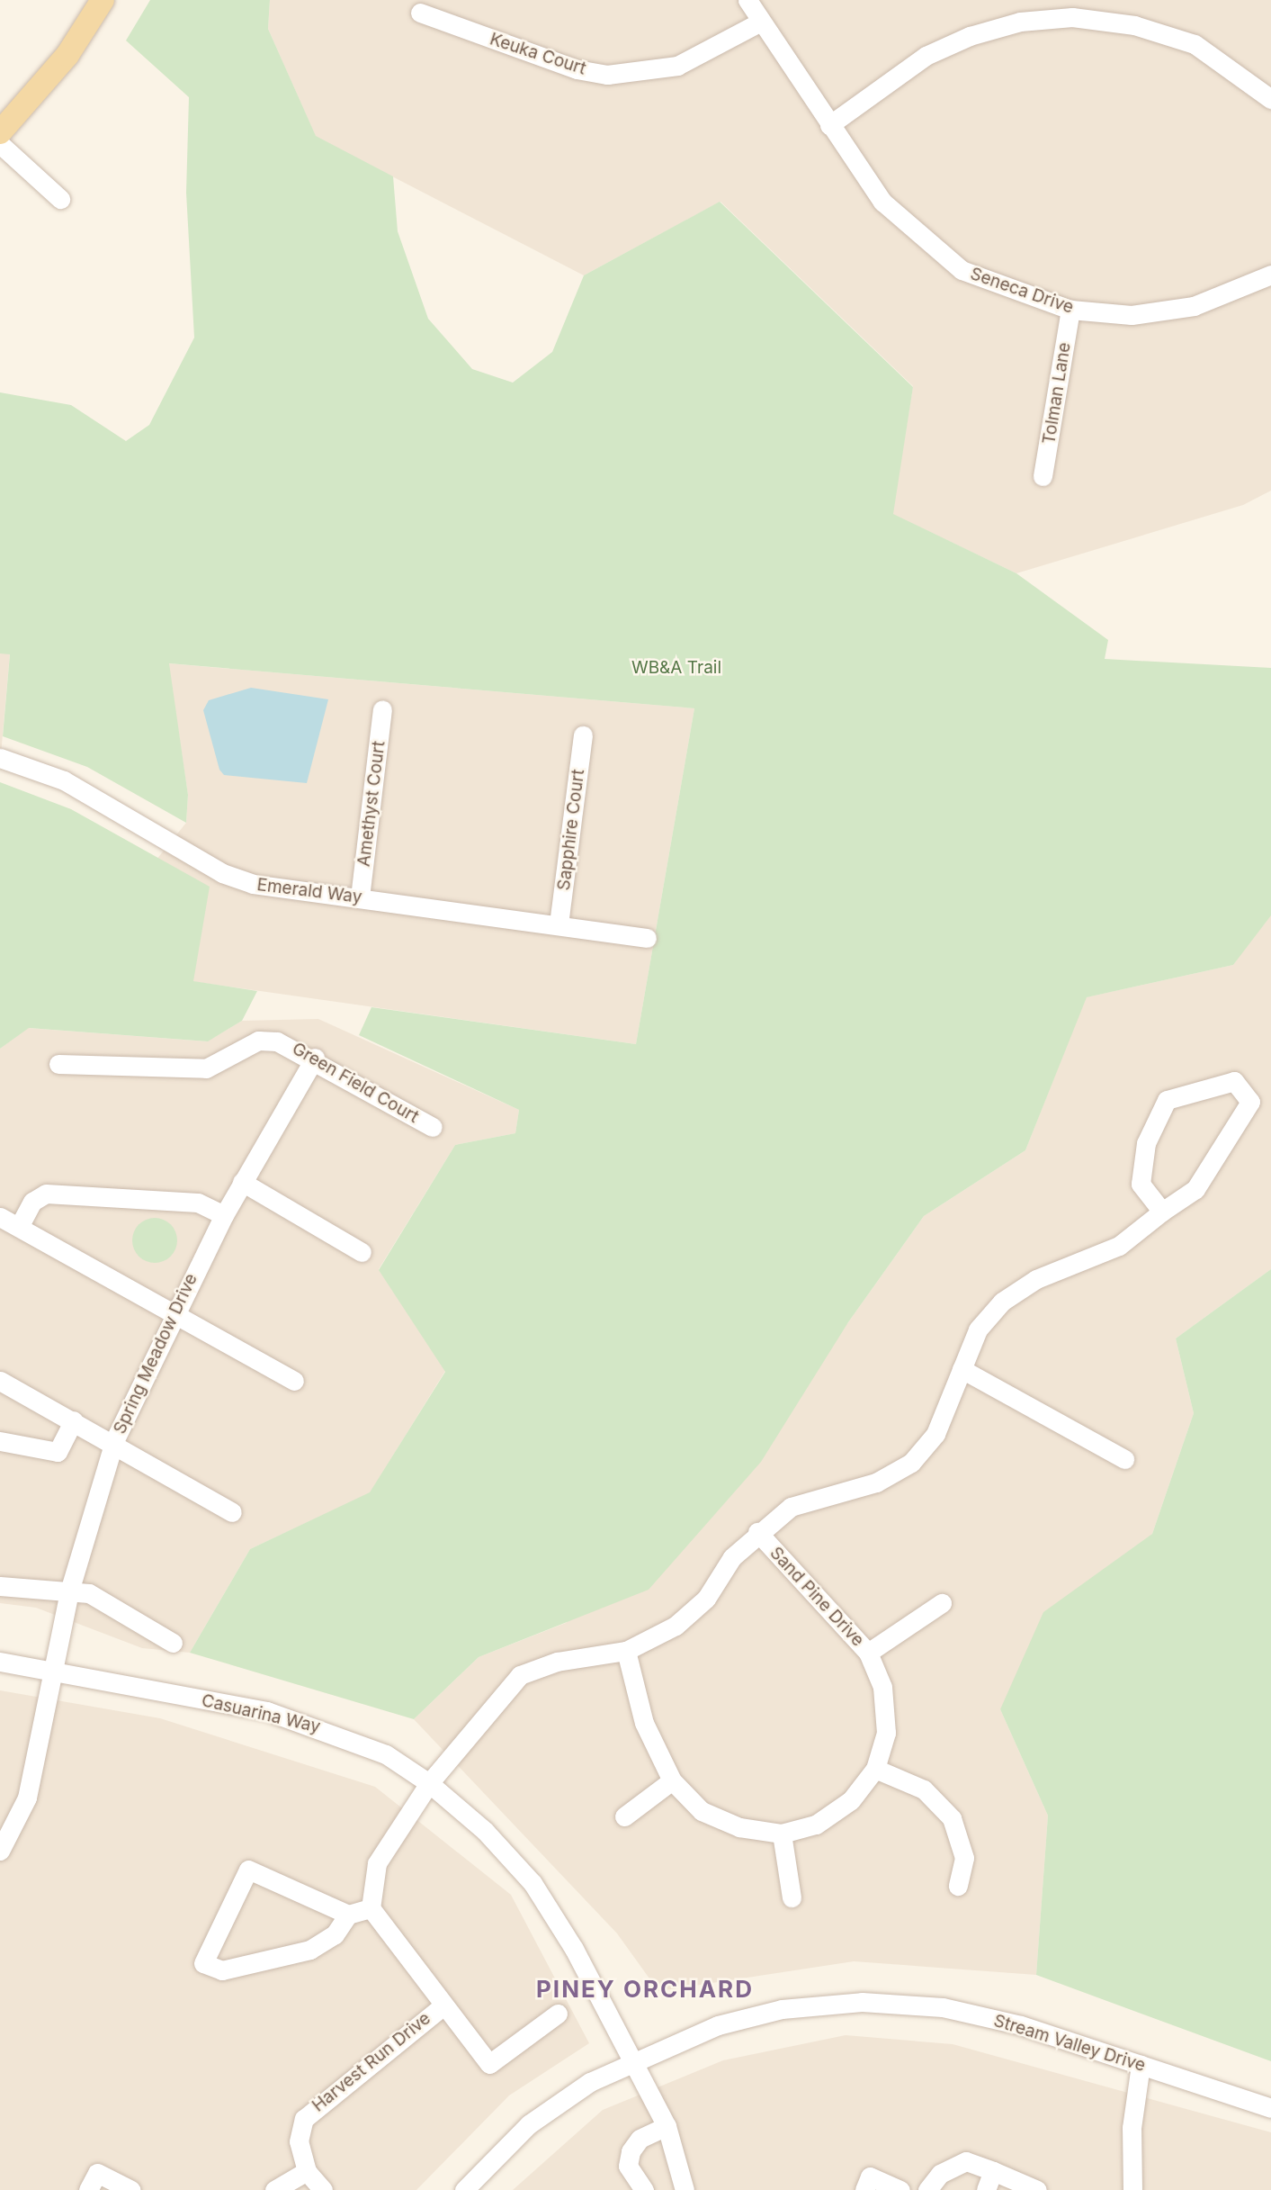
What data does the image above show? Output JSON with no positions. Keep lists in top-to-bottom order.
{
  "streets": {
    "street": [
      "Keuka Court",
      "Seneca Drive",
      "Tolman Lane",
      "Amethyst Court",
      "Sapphire Court",
      "Emerald Way",
      "Green Field Court",
      "Spring Meadow Drive",
      "Sand Pine Drive",
      "Casuarina Way",
      "Stream Valley Drive",
      "Harvest Run Drive"
    ]
  },
  "crossings": [
    ["Keuka Court", "Seneca Drive"],
    ["Seneca Drive", "Tolman Lane"],
    ["Amethyst Court", "Emerald Way"],
    ["Sapphire Court", "Emerald Way"],
    ["Green Field Court", "Spring Meadow Drive"],
    ["Spring Meadow Drive", "Casuarina Way"],
    ["Casuarina Way", "Stream Valley Drive"]
  ],
  "districts": ["PINEY ORCHARD"],
  "parks": ["WB&A Trail"]
}
